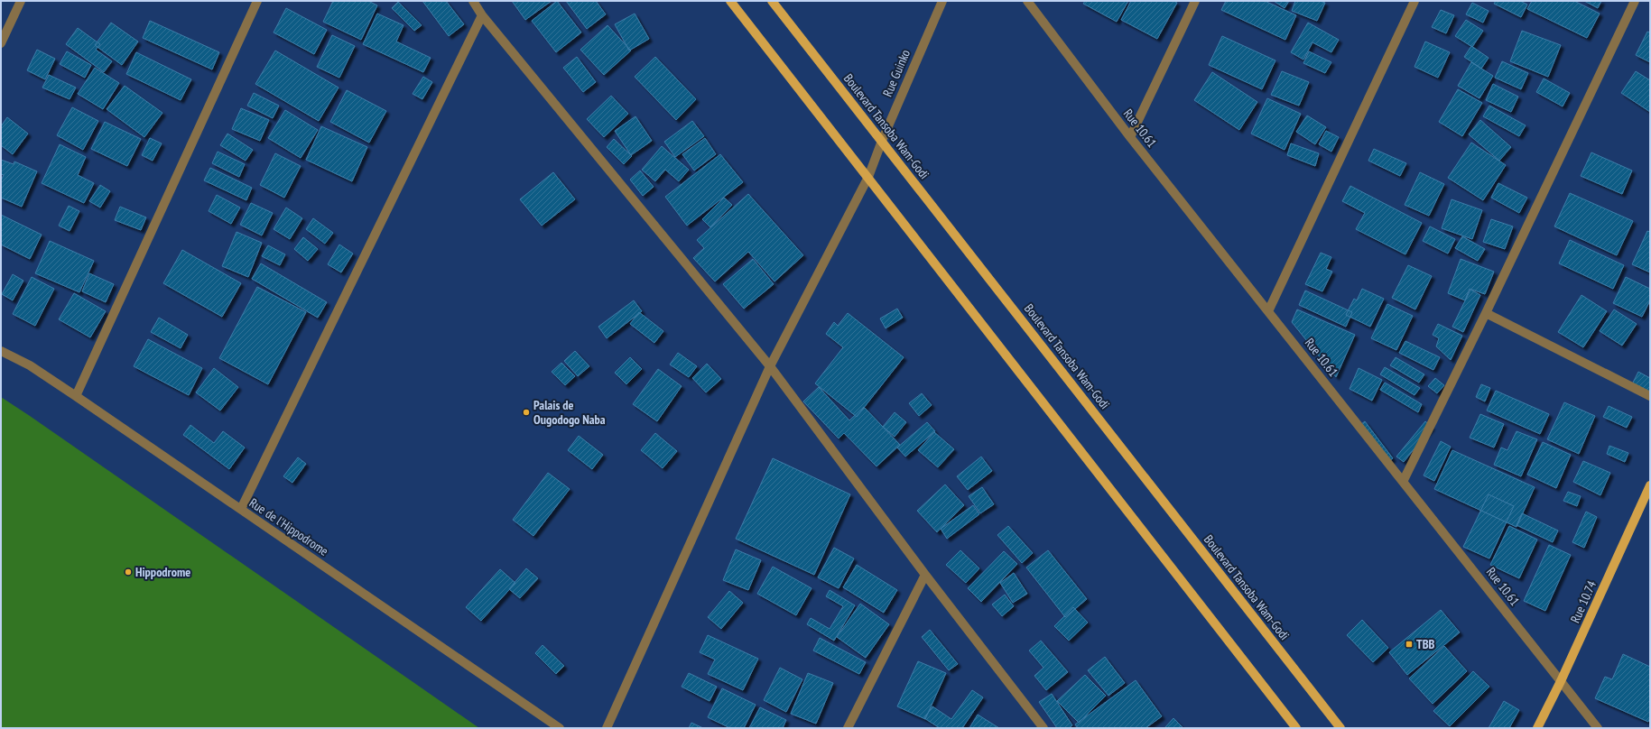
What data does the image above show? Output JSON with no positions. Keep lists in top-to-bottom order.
{
  "streets": {
    "main road": ["Boulevard Tansoba Wam-Godi", "Rue 10.74"],
    "street": ["Rue Guinko", "Rue 10.61", "Rue de l'Hippodrome"]
  },
  "crossings": [
    ["Rue Guinko", "Boulevard Tansoba Wam-Godi"],
    ["Rue 10.61", "Rue 10.74"]
  ],
  "places": {
    "other": ["Palais de Ougodogo Naba", "Hippodrome"],
    "transit": ["TBB"]
  }
}
